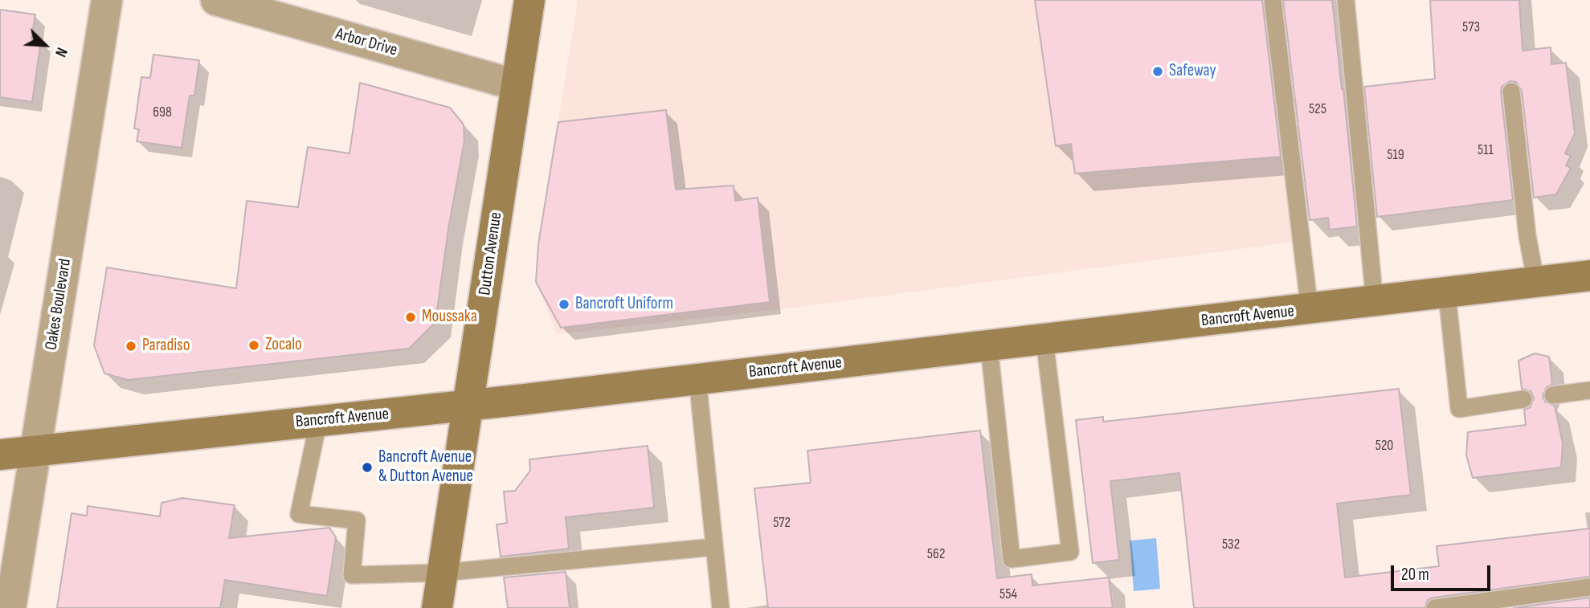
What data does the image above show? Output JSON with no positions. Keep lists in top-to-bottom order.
{
  "streets": {
    "main road": ["Dutton Avenue", "Bancroft Avenue"],
    "street": ["Arbor Drive", "Oakes Boulevard"]
  },
  "crossings": [
    ["Arbor Drive", "Dutton Avenue"],
    ["Dutton Avenue", "Bancroft Avenue"],
    ["Oakes Boulevard", "Bancroft Avenue"]
  ],
  "places": [
    "Safeway",
    "Bancroft Uniform",
    "Moussaka",
    "Zocalo",
    "Paradiso",
    "Bancroft Avenue & Dutton Avenue"
  ],
  "house_numbers": [
    "573",
    "525",
    "698",
    "511",
    "519",
    "520",
    "572",
    "532",
    "562",
    "554"
  ],
  "scale_bar": "20 m",
  "north": "bottom right"
}
